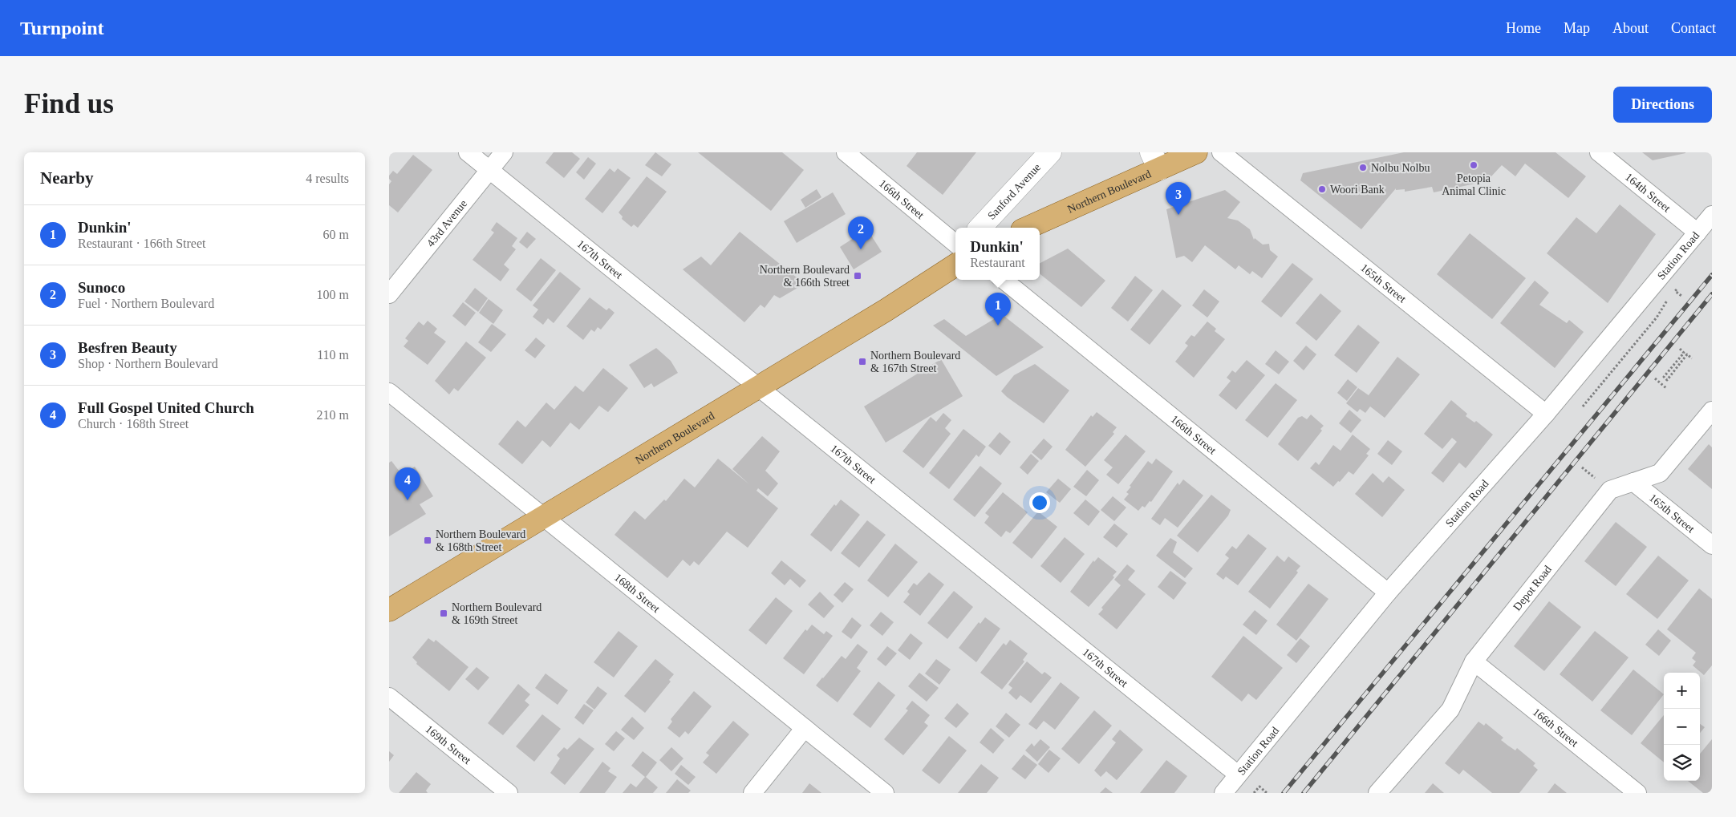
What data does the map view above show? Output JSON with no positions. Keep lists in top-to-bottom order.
{
  "streets": {
    "main road": ["Northern Boulevard"],
    "street": [
      "Sanford Avenue",
      "164th Street",
      "166th Street",
      "43rd Avenue",
      "Station Road",
      "167th Street",
      "165th Street",
      "Depot Road",
      "168th Street",
      "169th Street"
    ]
  },
  "crossings": [
    ["Northern Boulevard", "167th Street"],
    ["Northern Boulevard", "168th Street"],
    ["164th Street", "Station Road"],
    ["166th Street", "Station Road"],
    ["166th Street", "Depot Road"],
    ["43rd Avenue", "167th Street"],
    ["Station Road", "167th Street"],
    ["Station Road", "165th Street"],
    ["165th Street", "Depot Road"]
  ],
  "places": {
    "other": ["Petopia Animal Clinic", "Nolbu Nolbu", "Woori Bank"],
    "transit": [
      "Northern Boulevard & 166th Street",
      "Northern Boulevard & 167th Street",
      "Northern Boulevard & 168th Street",
      "Northern Boulevard & 169th Street"
    ]
  },
  "page": {
    "header": "Turnpoint",
    "nav": [
      "Home",
      "Map",
      "About",
      "Contact"
    ],
    "buttons": "Directions",
    "title": "Find us",
    "heading": ["Nearby", "4 results"],
    "pins": [
      "3",
      "2",
      "1",
      "4"
    ],
    "list": [
      {
        "mark": "1",
        "name": "Dunkin'",
        "note": "Restaurant · 166th Street",
        "value": "60 m"
      },
      {
        "mark": "2",
        "name": "Sunoco",
        "note": "Fuel · Northern Boulevard",
        "value": "100 m"
      },
      {
        "mark": "3",
        "name": "Besfren Beauty",
        "note": "Shop · Northern Boulevard",
        "value": "110 m"
      },
      {
        "mark": "4",
        "name": "Full Gospel United Church",
        "note": "Church · 168th Street",
        "value": "210 m"
      }
    ],
    "popup": ["Dunkin'", "Restaurant"],
    "map_buttons": ["+", "−"]
  }
}
